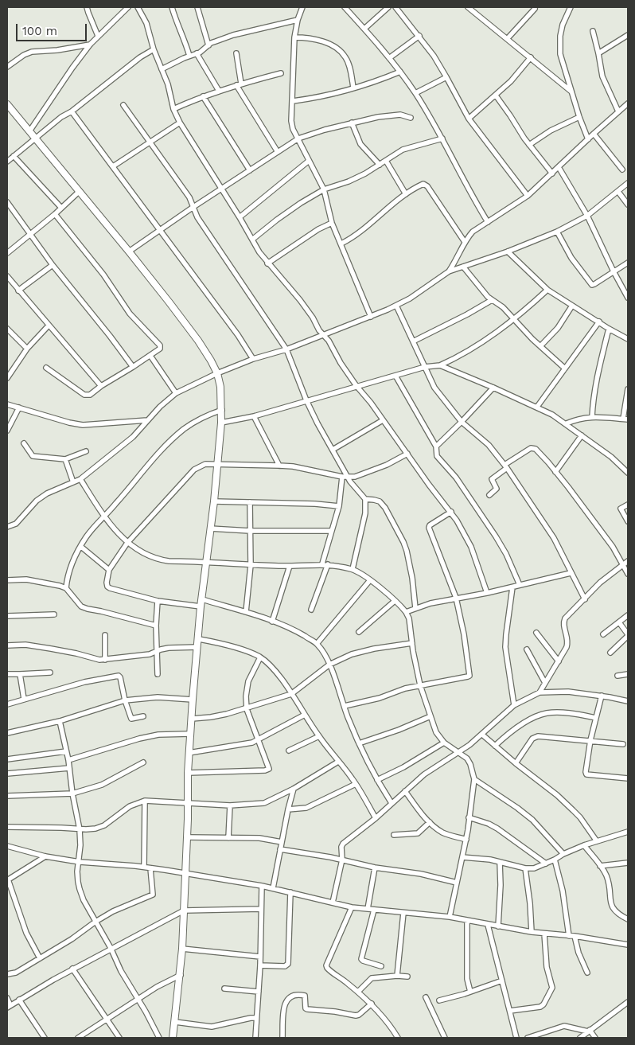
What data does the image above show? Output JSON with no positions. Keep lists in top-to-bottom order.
{
  "scale_bar": "100 m"
}
